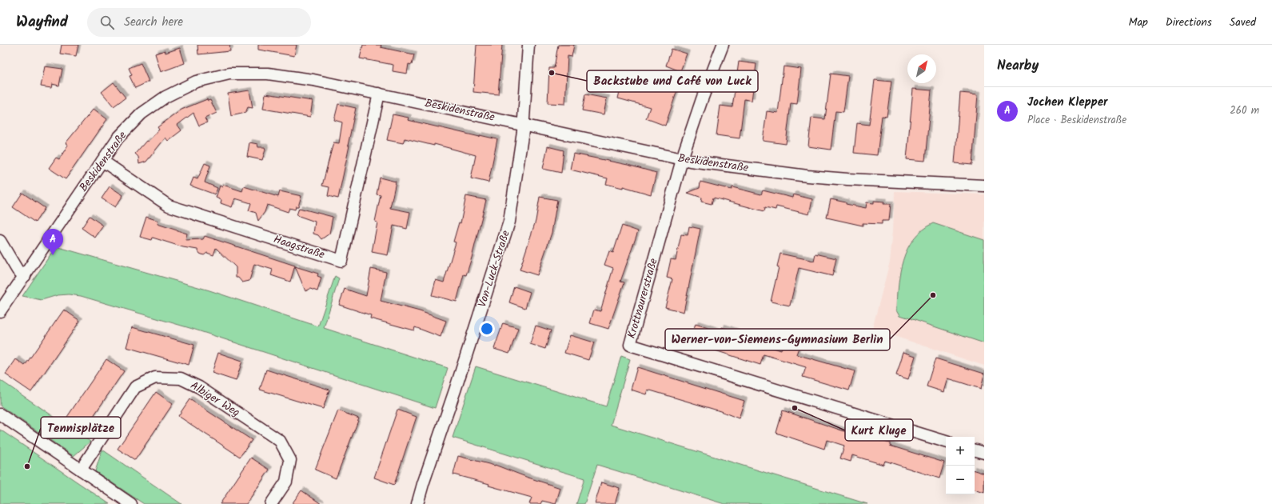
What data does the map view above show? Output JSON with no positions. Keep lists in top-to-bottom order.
{
  "streets": {
    "street": [
      "Beskidenstraße",
      "Haagstraße",
      "Von-Luck-Straße",
      "Krottnaurerstraße",
      "Albiger Weg"
    ]
  },
  "crossings": [
    ["Beskidenstraße", "Haagstraße"],
    ["Beskidenstraße", "Von-Luck-Straße"],
    ["Beskidenstraße", "Krottnaurerstraße"]
  ],
  "places": [
    "Backstube und Café von Luck",
    "Werner-von-Siemens-Gymnasium Berlin",
    "Kurt Kluge",
    "Tennisplätze"
  ],
  "north": "top right",
  "page": {
    "header": "Wayfind",
    "search": "Search here",
    "nav": ["Map", "Directions", "Saved"],
    "heading": "Nearby",
    "list": [
      {
        "mark": "A",
        "name": "Jochen Klepper",
        "note": "Place · Beskidenstraße",
        "value": "260 m"
      }
    ],
    "pins": "A",
    "map_buttons": ["+", "−"]
  }
}
